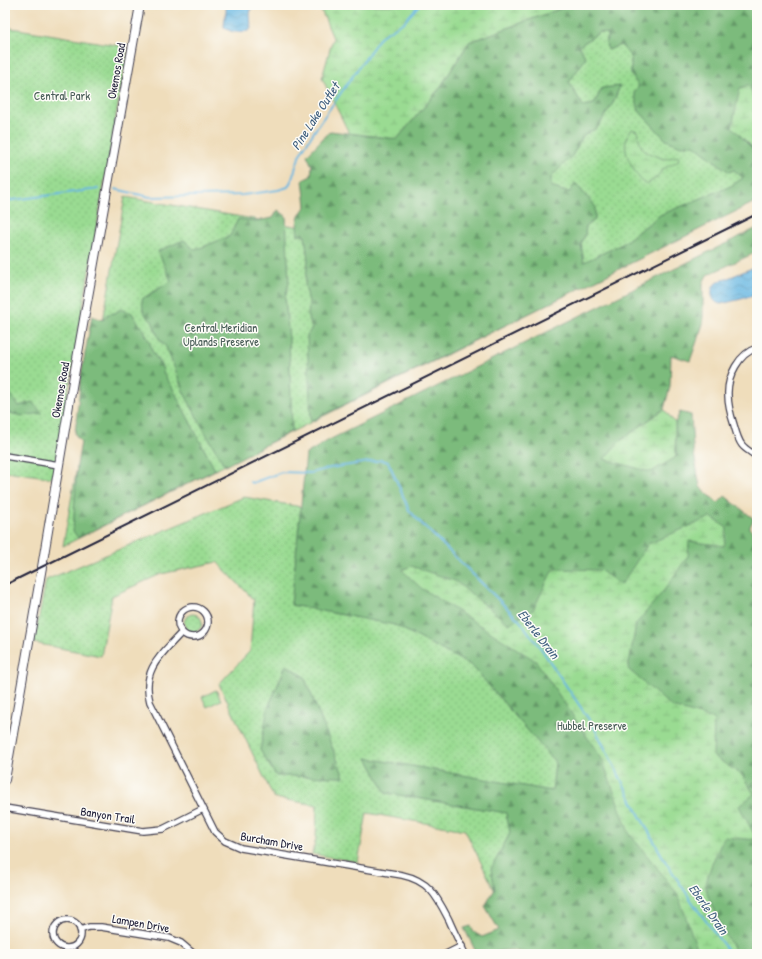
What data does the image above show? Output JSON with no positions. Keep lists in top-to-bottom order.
{
  "streets": {
    "street": [
      "Okemos Road",
      "Banyon Trail",
      "Burcham Drive",
      "Lampen Drive"
    ]
  },
  "crossings": [
    ["Banyon Trail", "Burcham Drive"]
  ],
  "water": ["Pine Lake Outlet", "Eberle Drain"],
  "parks": ["Central Park", "Central Meridian Uplands Preserve", "Hubbel Preserve"]
}
